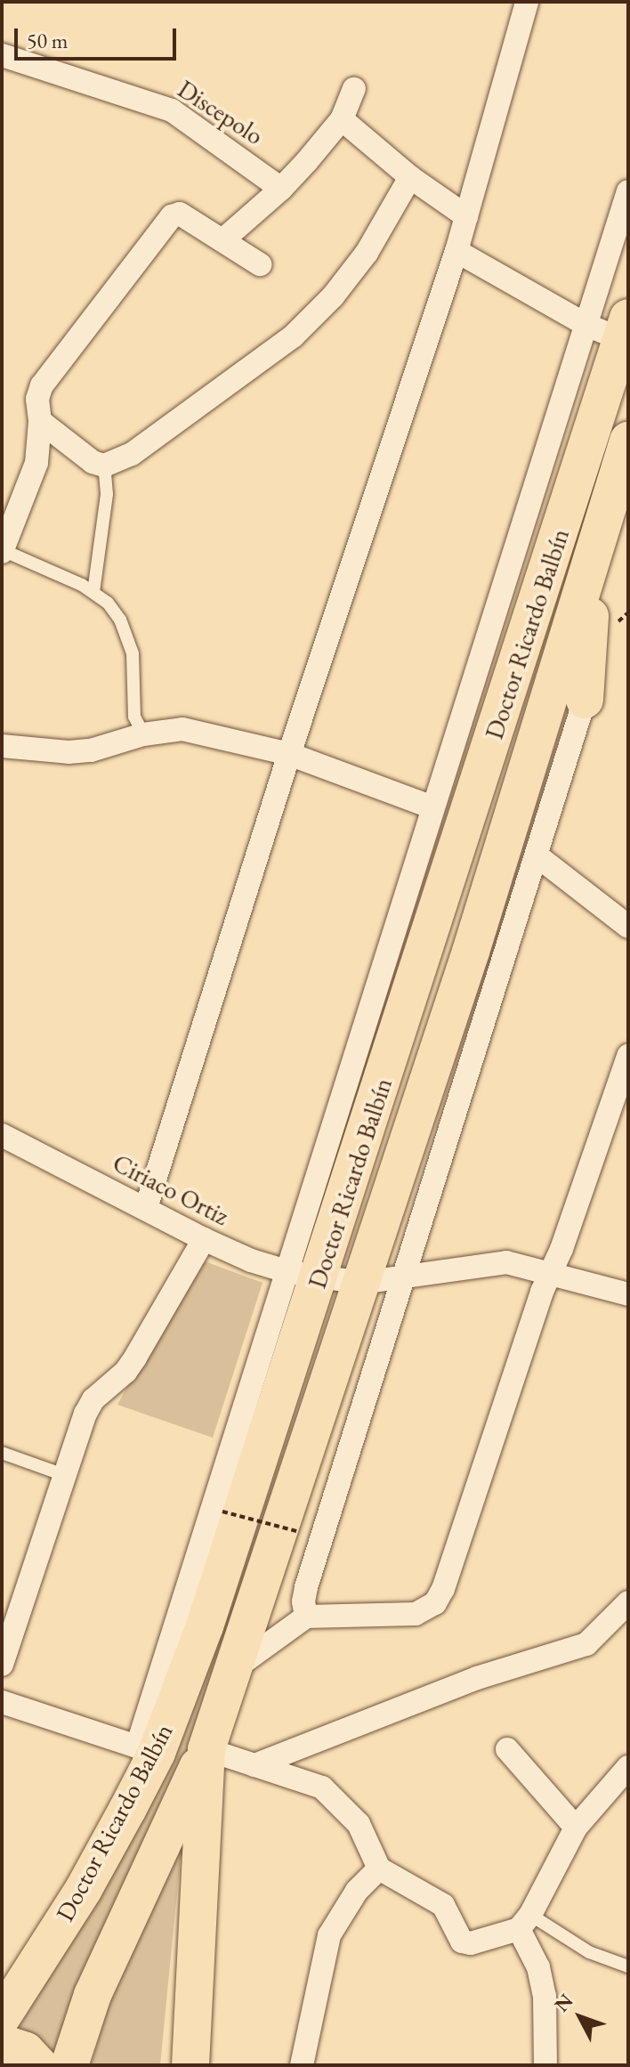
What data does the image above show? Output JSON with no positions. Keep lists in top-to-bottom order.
{
  "streets": {
    "main road": ["Doctor Ricardo Balbín"],
    "street": ["Discepolo", "Ciriaco Ortiz"]
  },
  "crossings": [
    ["Doctor Ricardo Balbín", "Ciriaco Ortiz"]
  ],
  "scale_bar": "50 m",
  "north": "top left"
}
